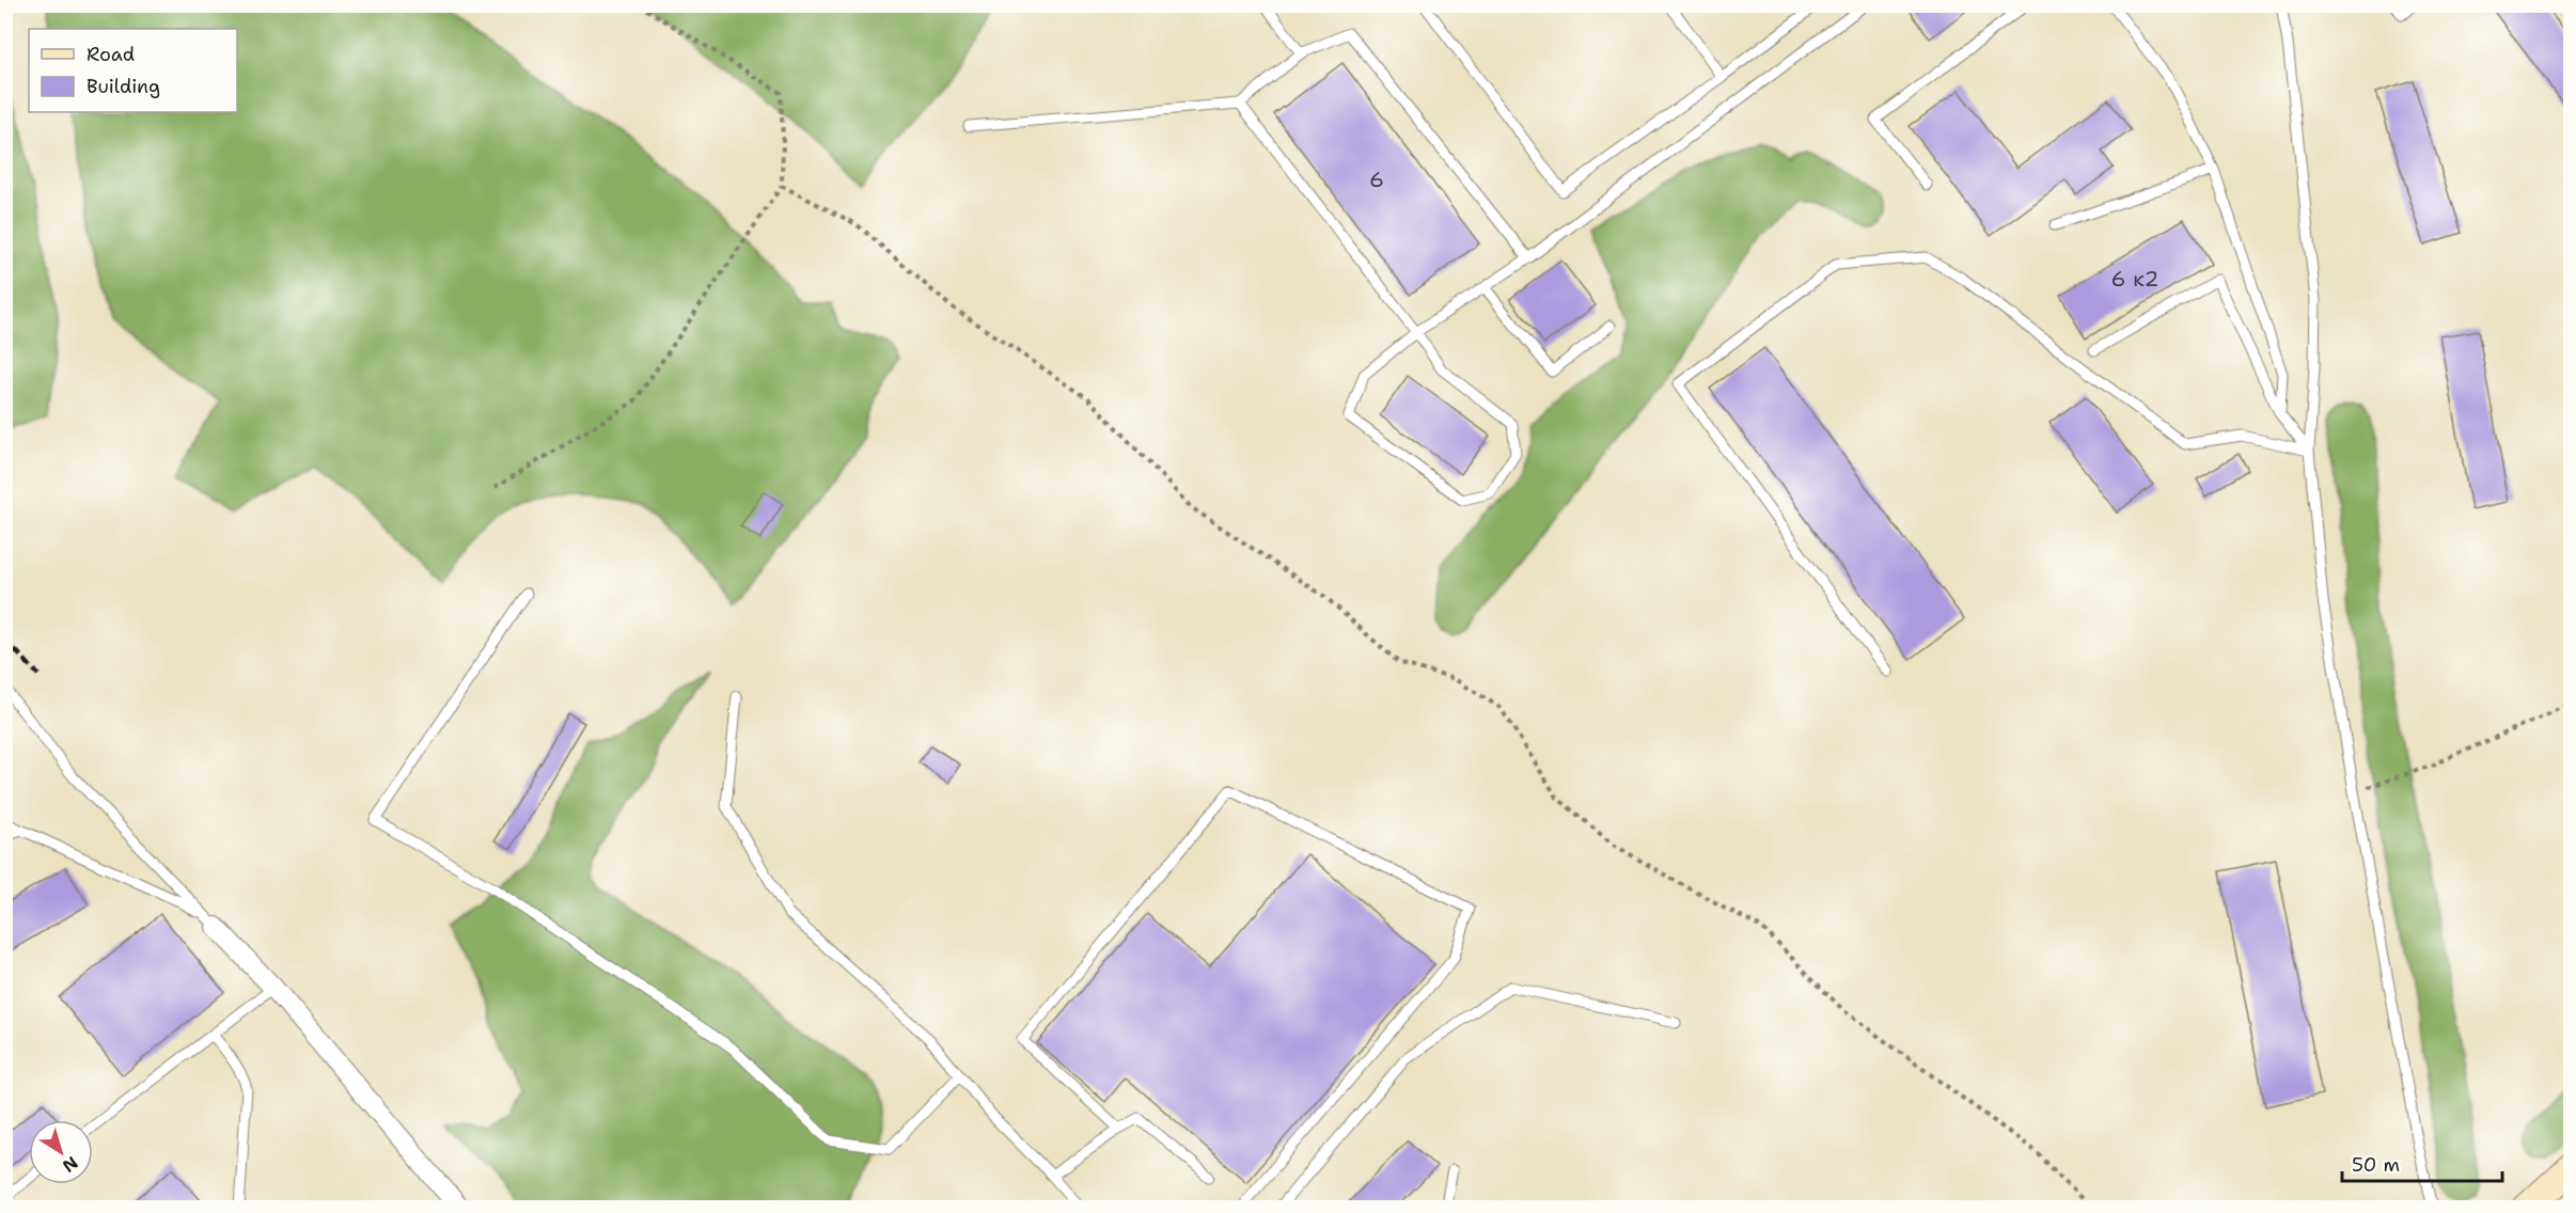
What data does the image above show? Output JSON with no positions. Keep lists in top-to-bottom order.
{
  "house_numbers": ["6", "6 к2"],
  "legend": ["Road", "Building"],
  "scale_bar": "50 m",
  "north": "bottom right"
}
